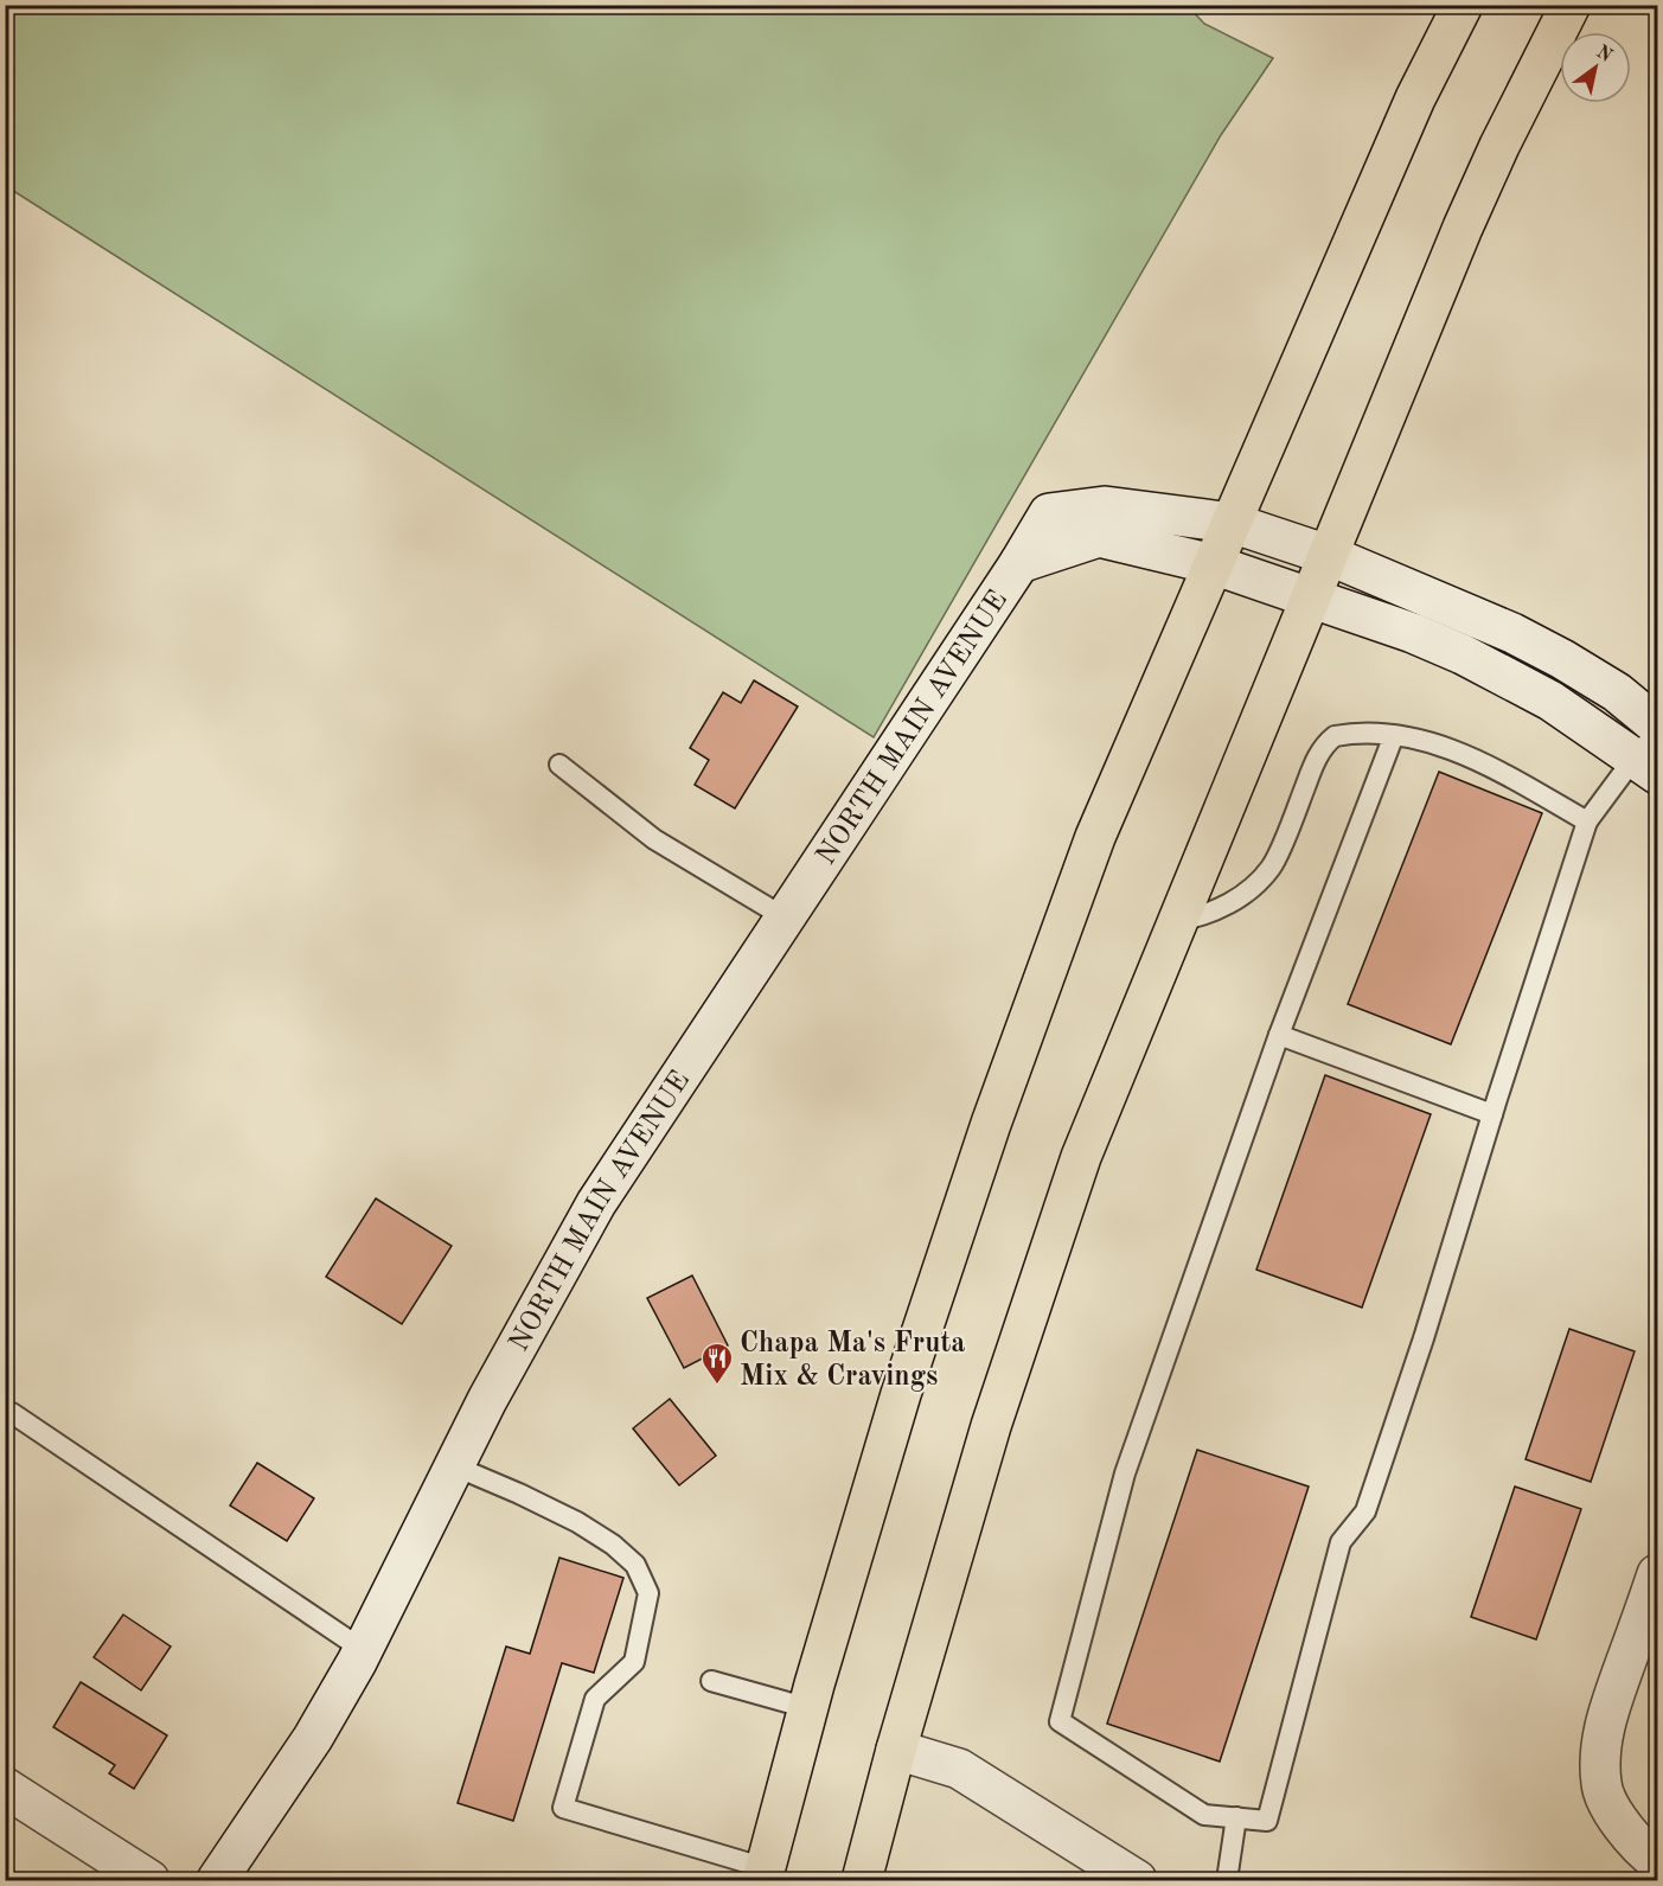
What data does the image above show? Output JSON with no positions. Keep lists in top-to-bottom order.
{
  "streets": {
    "street": ["NORTH MAIN AVENUE"]
  },
  "places": {
    "restaurant": ["Chapa Ma's Fruta Mix & Cravings"]
  },
  "north": "top right"
}
